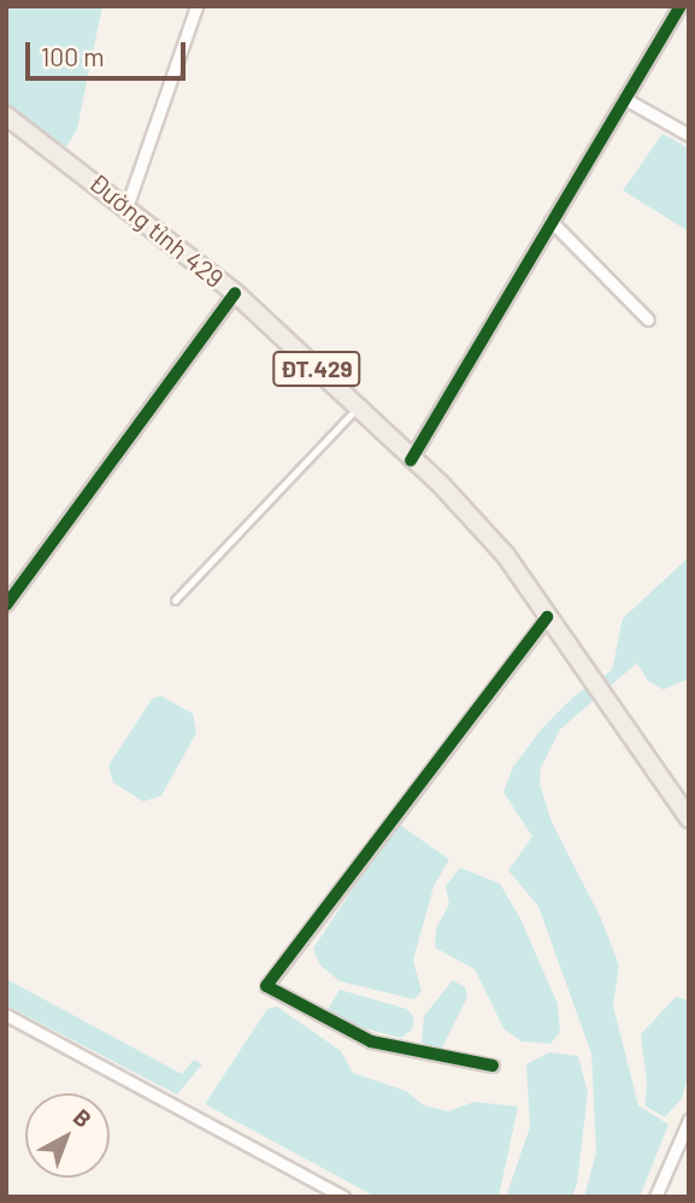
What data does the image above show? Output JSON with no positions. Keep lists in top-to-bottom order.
{
  "streets": {
    "main road": ["Đường tỉnh 429", "ĐT.429"]
  },
  "scale_bar": "100 m",
  "north": "top right"
}
